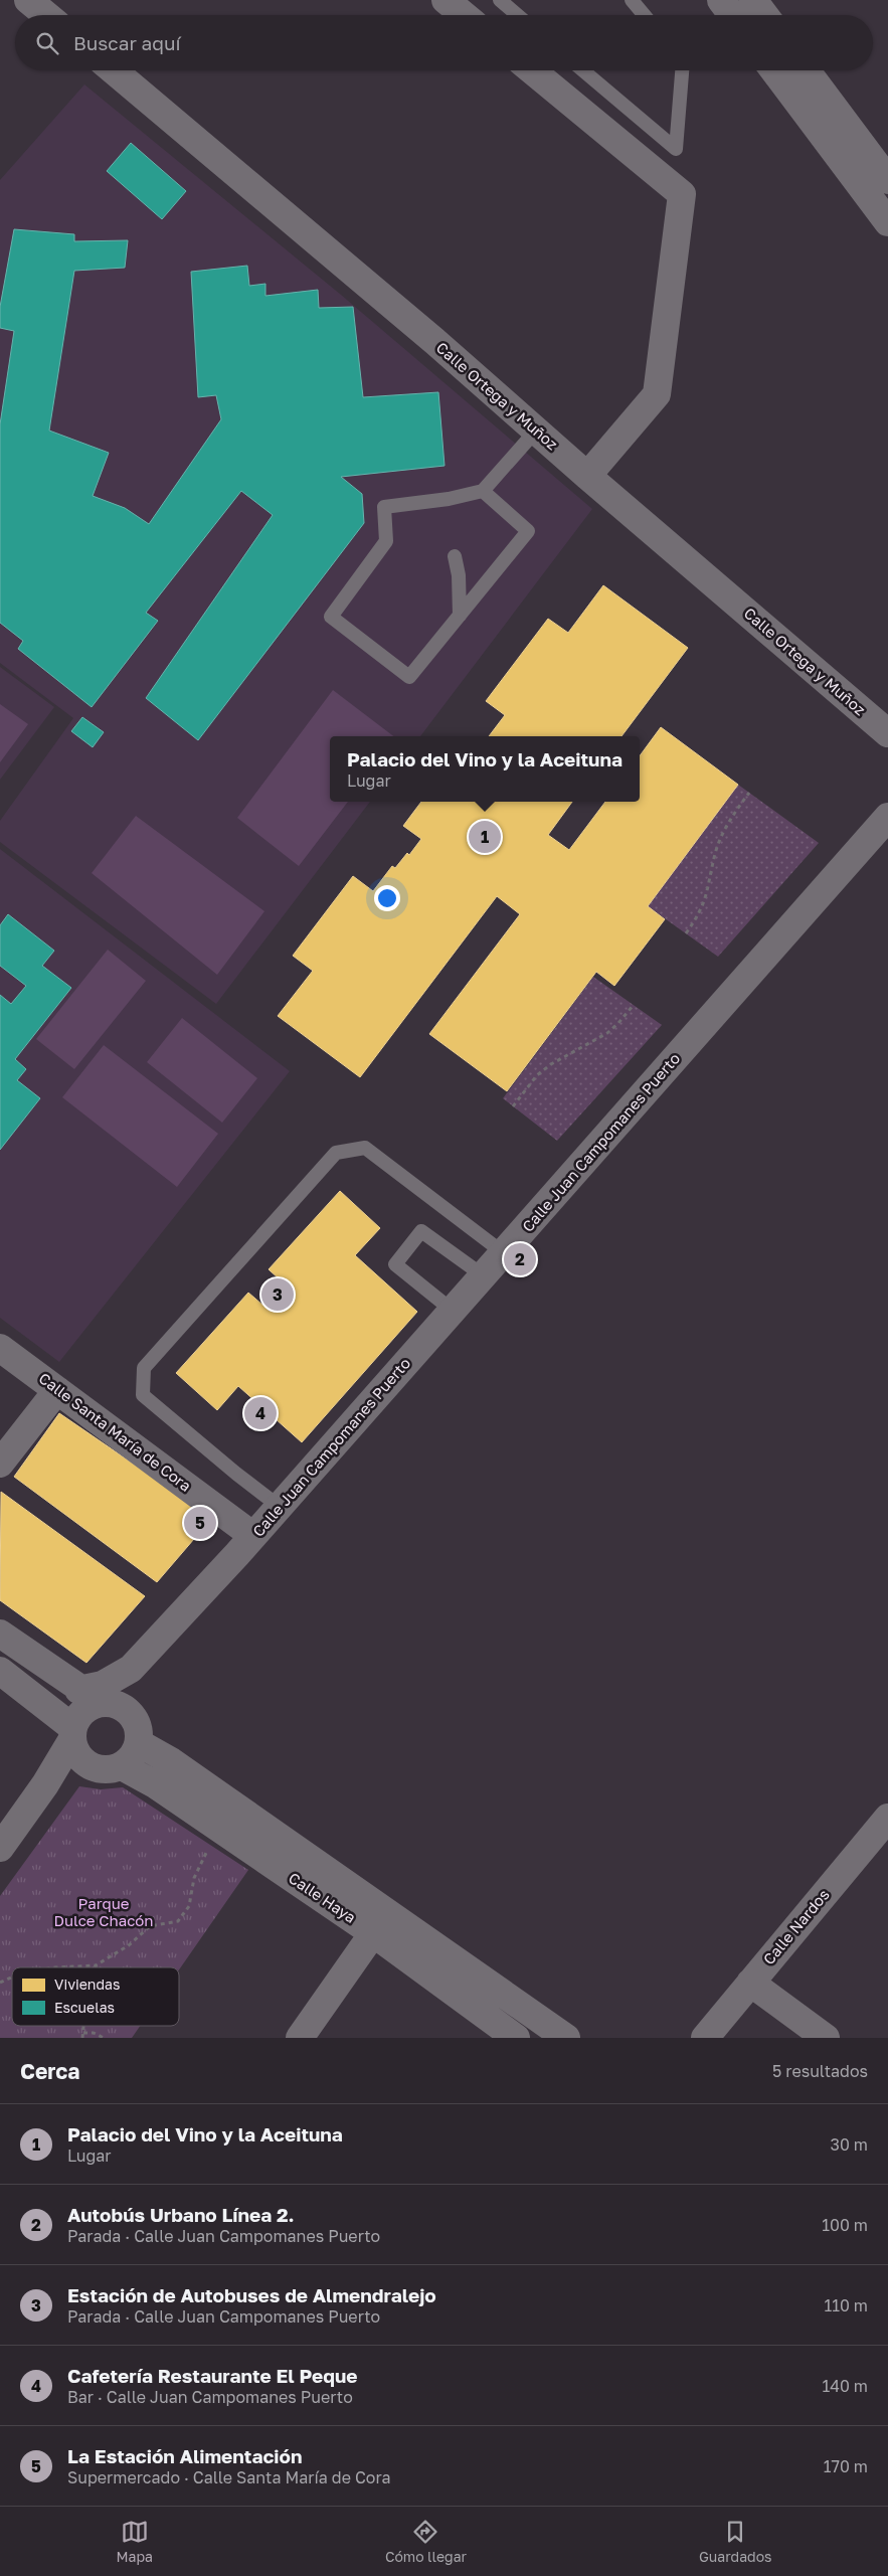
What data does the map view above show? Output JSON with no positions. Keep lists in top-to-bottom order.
{
  "streets": {
    "street": [
      "Calle Ortega y Muñoz",
      "Calle Juan Campomanes Puerto",
      "Calle Santa María de Cora",
      "Calle Haya",
      "Calle Nardos"
    ]
  },
  "crossings": [
    ["Calle Juan Campomanes Puerto", "Calle Santa María de Cora"],
    ["Calle Juan Campomanes Puerto", "Calle Haya"]
  ],
  "parks": ["Parque Dulce Chacón"],
  "legend": ["Viviendas", "Escuelas"],
  "page": {
    "search": "Buscar aquí",
    "popup": ["Palacio del Vino y la Aceituna", "Lugar"],
    "pins": [
      "1",
      "2",
      "3",
      "4",
      "5"
    ],
    "heading": ["Cerca", "5 resultados"],
    "list": [
      {
        "mark": "1",
        "name": "Palacio del Vino y la Aceituna",
        "note": "Lugar",
        "value": "30 m"
      },
      {
        "mark": "2",
        "name": "Autobús Urbano Línea 2.",
        "note": "Parada · Calle Juan Campomanes Puerto",
        "value": "100 m"
      },
      {
        "mark": "3",
        "name": "Estación de Autobuses de Almendralejo",
        "note": "Parada · Calle Juan Campomanes Puerto",
        "value": "110 m"
      },
      {
        "mark": "4",
        "name": "Cafetería Restaurante El Peque",
        "note": "Bar · Calle Juan Campomanes Puerto",
        "value": "140 m"
      },
      {
        "mark": "5",
        "name": "La Estación Alimentación",
        "note": "Supermercado · Calle Santa María de Cora",
        "value": "170 m"
      }
    ],
    "nav": ["Mapa", "Cómo llegar", "Guardados"]
  }
}
